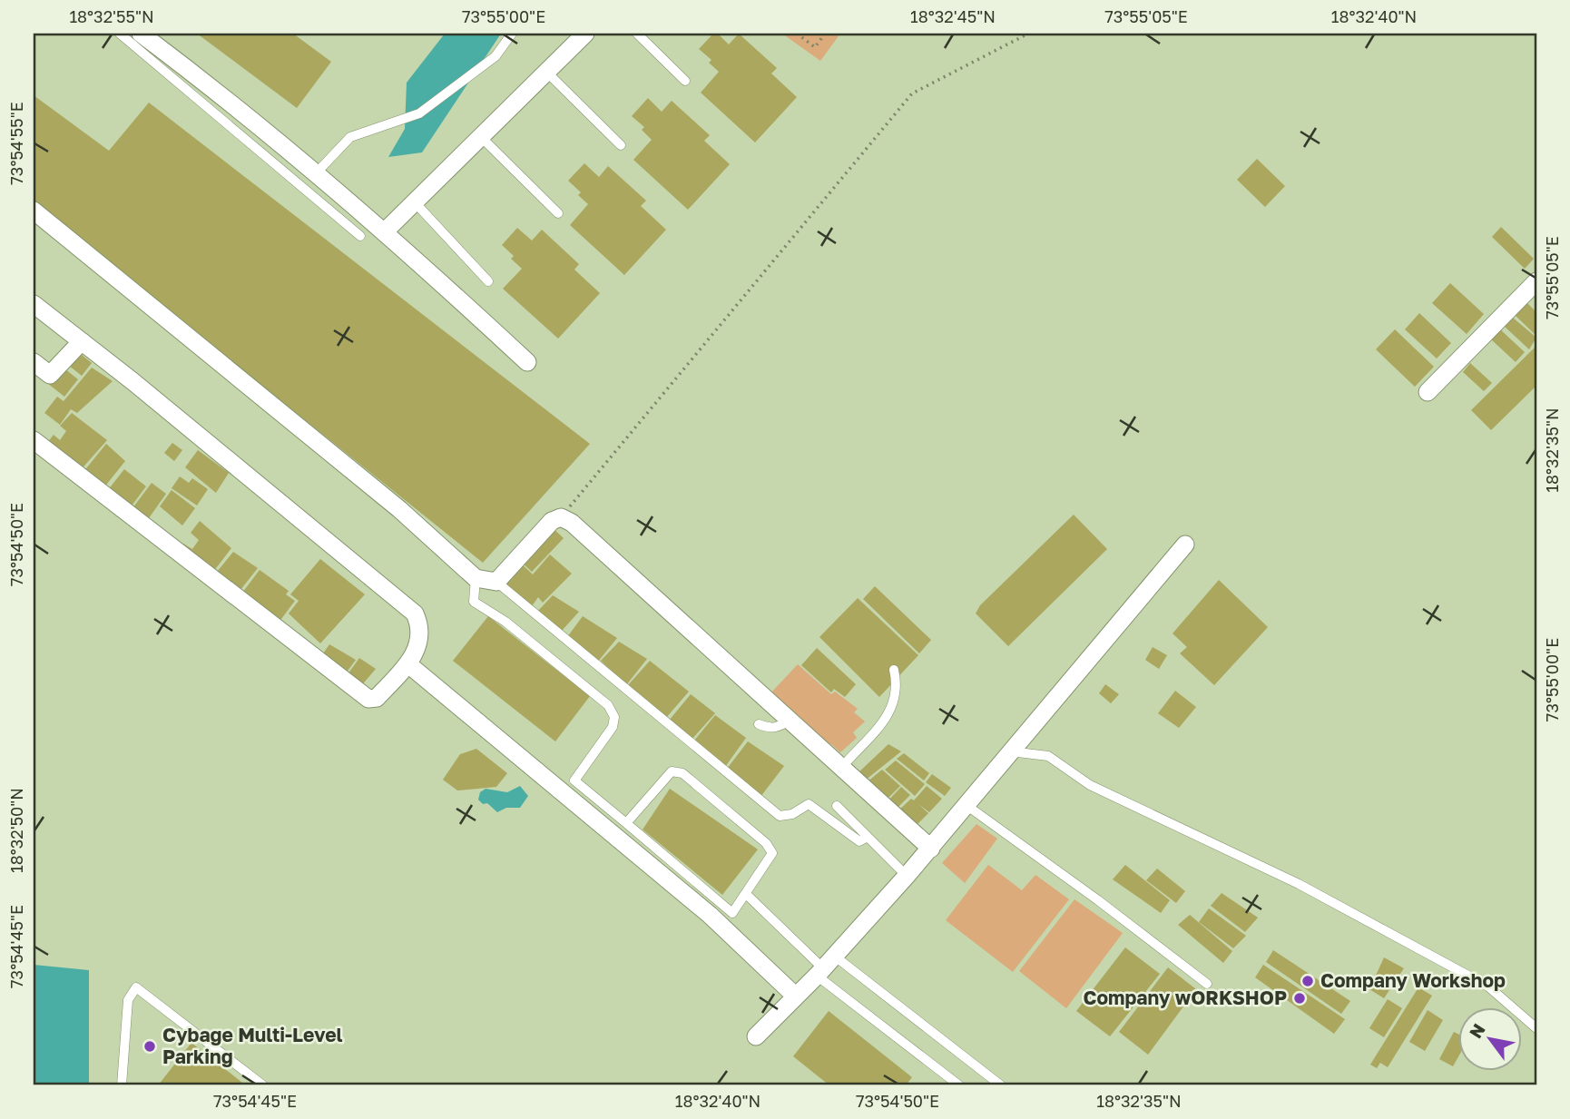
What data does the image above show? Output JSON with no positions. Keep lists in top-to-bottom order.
{
  "places": ["Company Workshop", "Company wORKSHOP", "Cybage Multi-Level Parking"],
  "north": "top left",
  "coordinates": [
    "18°32'55\"N",
    "73°55'00\"E",
    "18°32'45\"N",
    "73°55'05\"E",
    "18°32'40\"N",
    "73°54'55\"E",
    "18°32'35\"N",
    "73°54'50\"E",
    "18°32'50\"N",
    "73°54'45\"E"
  ]
}
